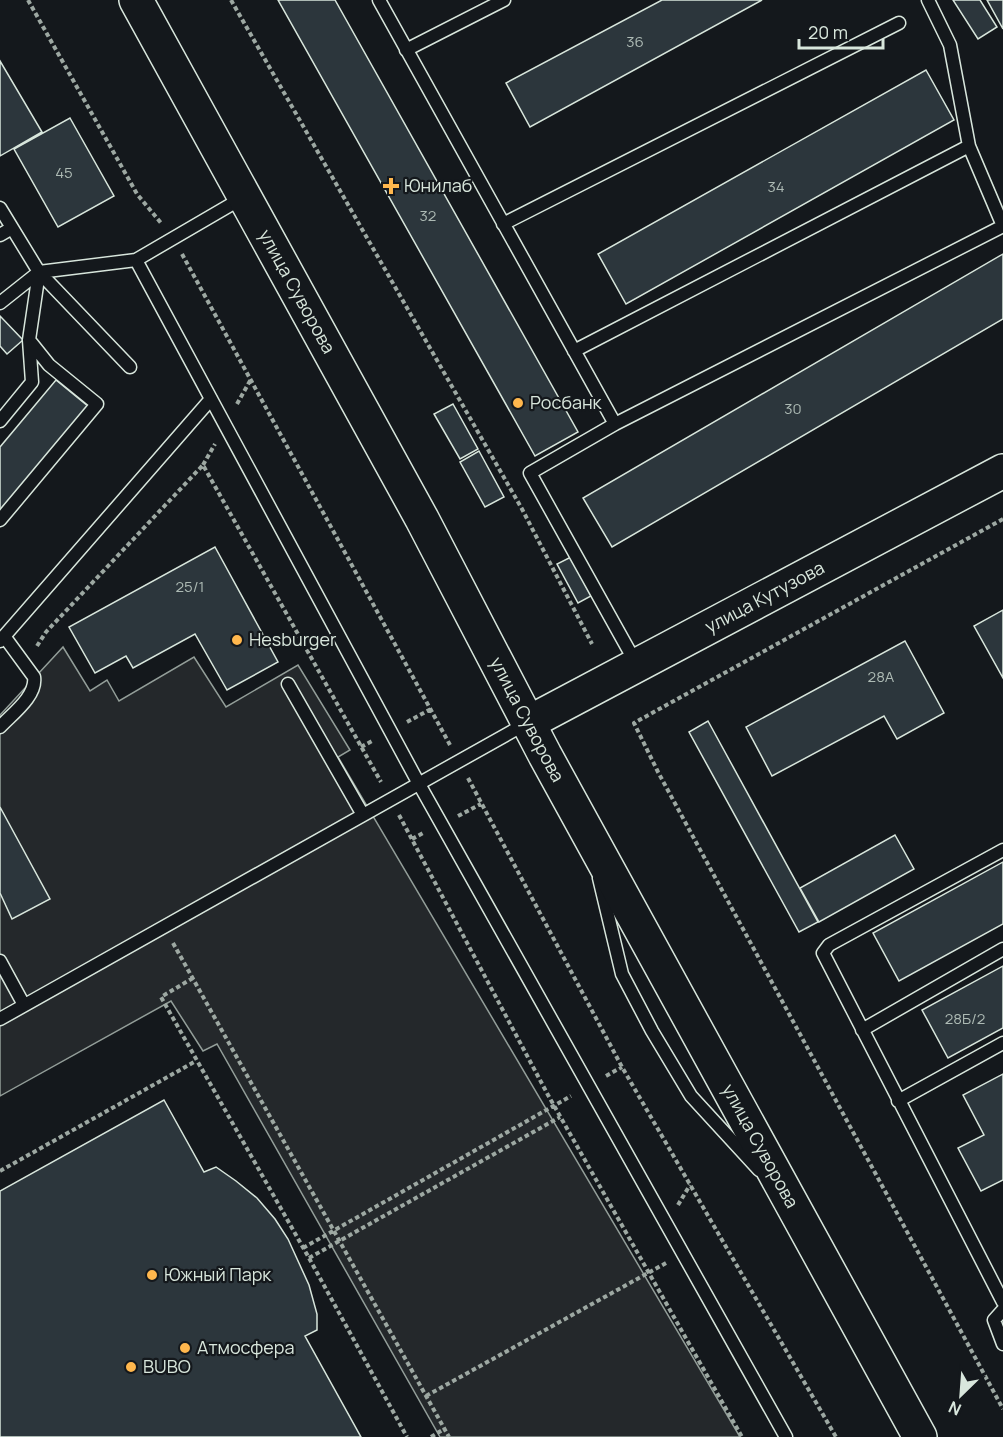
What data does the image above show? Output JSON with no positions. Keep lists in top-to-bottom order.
{
  "streets": {
    "main road": ["улица Суворова", "улица Кутузова"]
  },
  "crossings": [
    ["улица Суворова", "улица Кутузова"]
  ],
  "places": {
    "health": ["Юнилаб"],
    "other": [
      "Росбанк",
      "Hesburger",
      "Южный Парк",
      "Атмосфера",
      "BUBO"
    ]
  },
  "house_numbers": [
    "36",
    "45",
    "34",
    "32",
    "30",
    "25/1",
    "28А",
    "28Б/2"
  ],
  "scale_bar": "20 m",
  "north": "bottom left"
}
